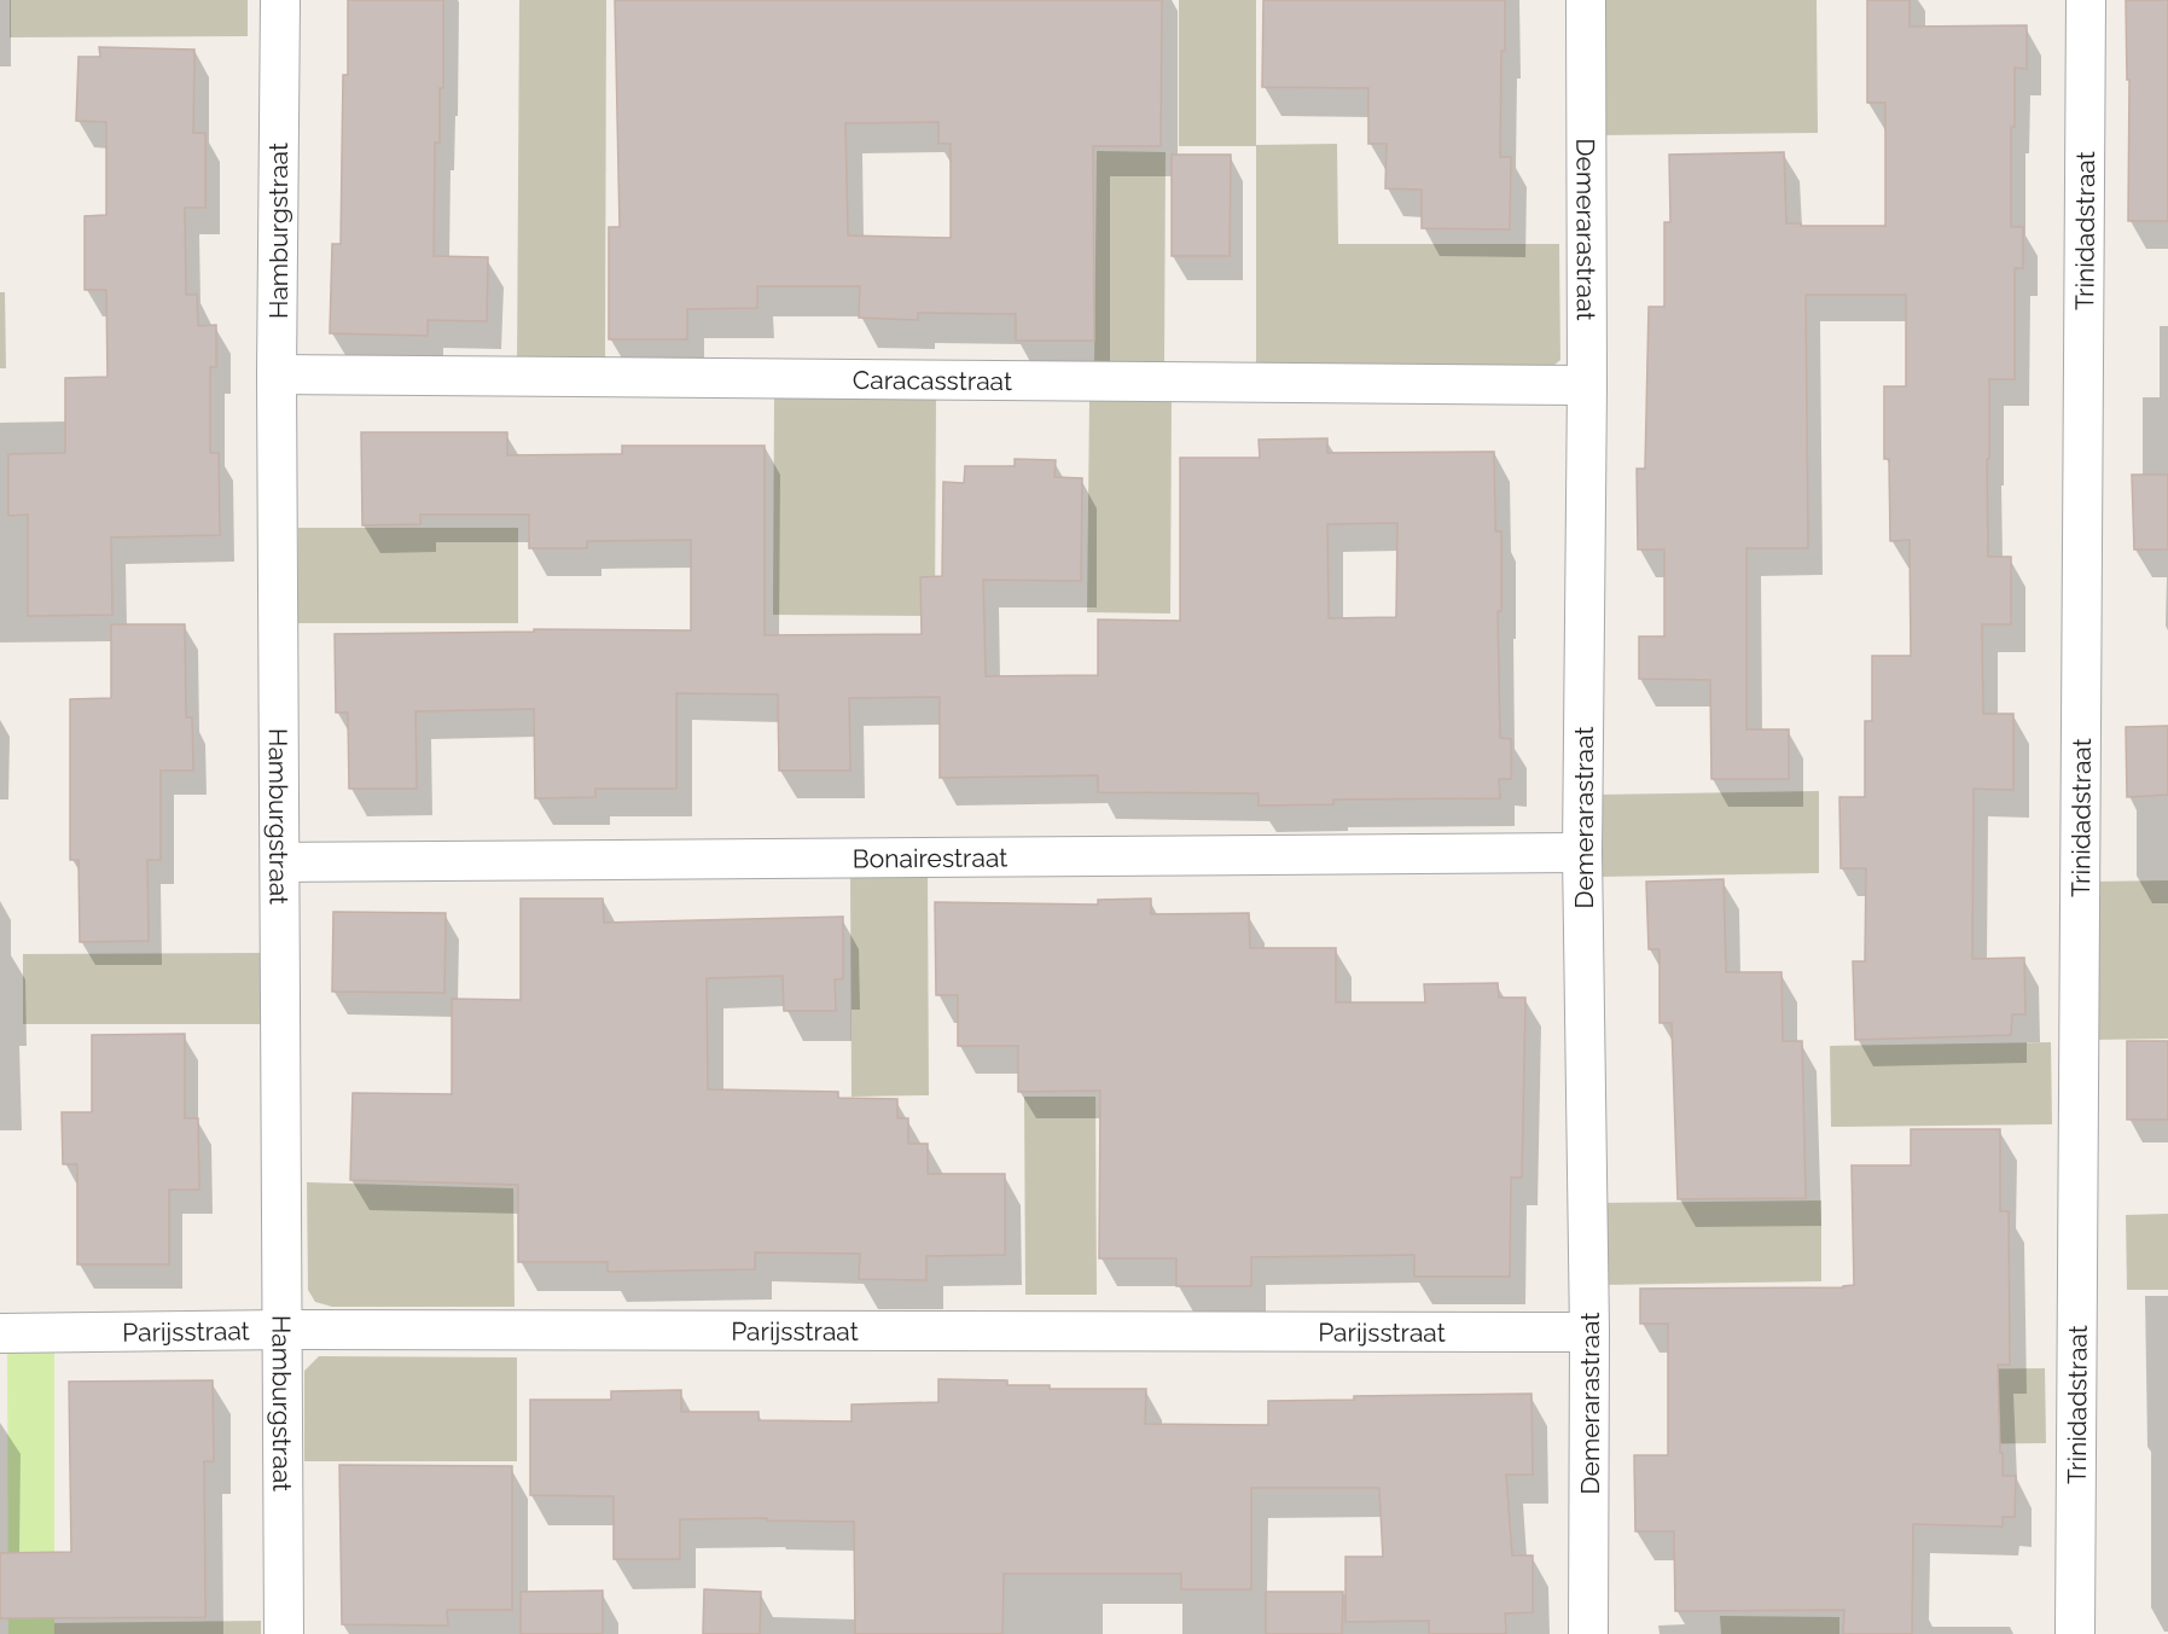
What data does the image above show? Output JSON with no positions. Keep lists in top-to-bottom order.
{
  "streets": {
    "street": [
      "Hamburgstraat",
      "Demerarastraat",
      "Trinidadstraat",
      "Caracasstraat",
      "Bonairestraat",
      "Parijsstraat"
    ]
  },
  "crossings": [
    ["Hamburgstraat", "Caracasstraat"],
    ["Hamburgstraat", "Bonairestraat"],
    ["Hamburgstraat", "Parijsstraat"],
    ["Demerarastraat", "Caracasstraat"],
    ["Demerarastraat", "Bonairestraat"],
    ["Demerarastraat", "Parijsstraat"]
  ]
}
